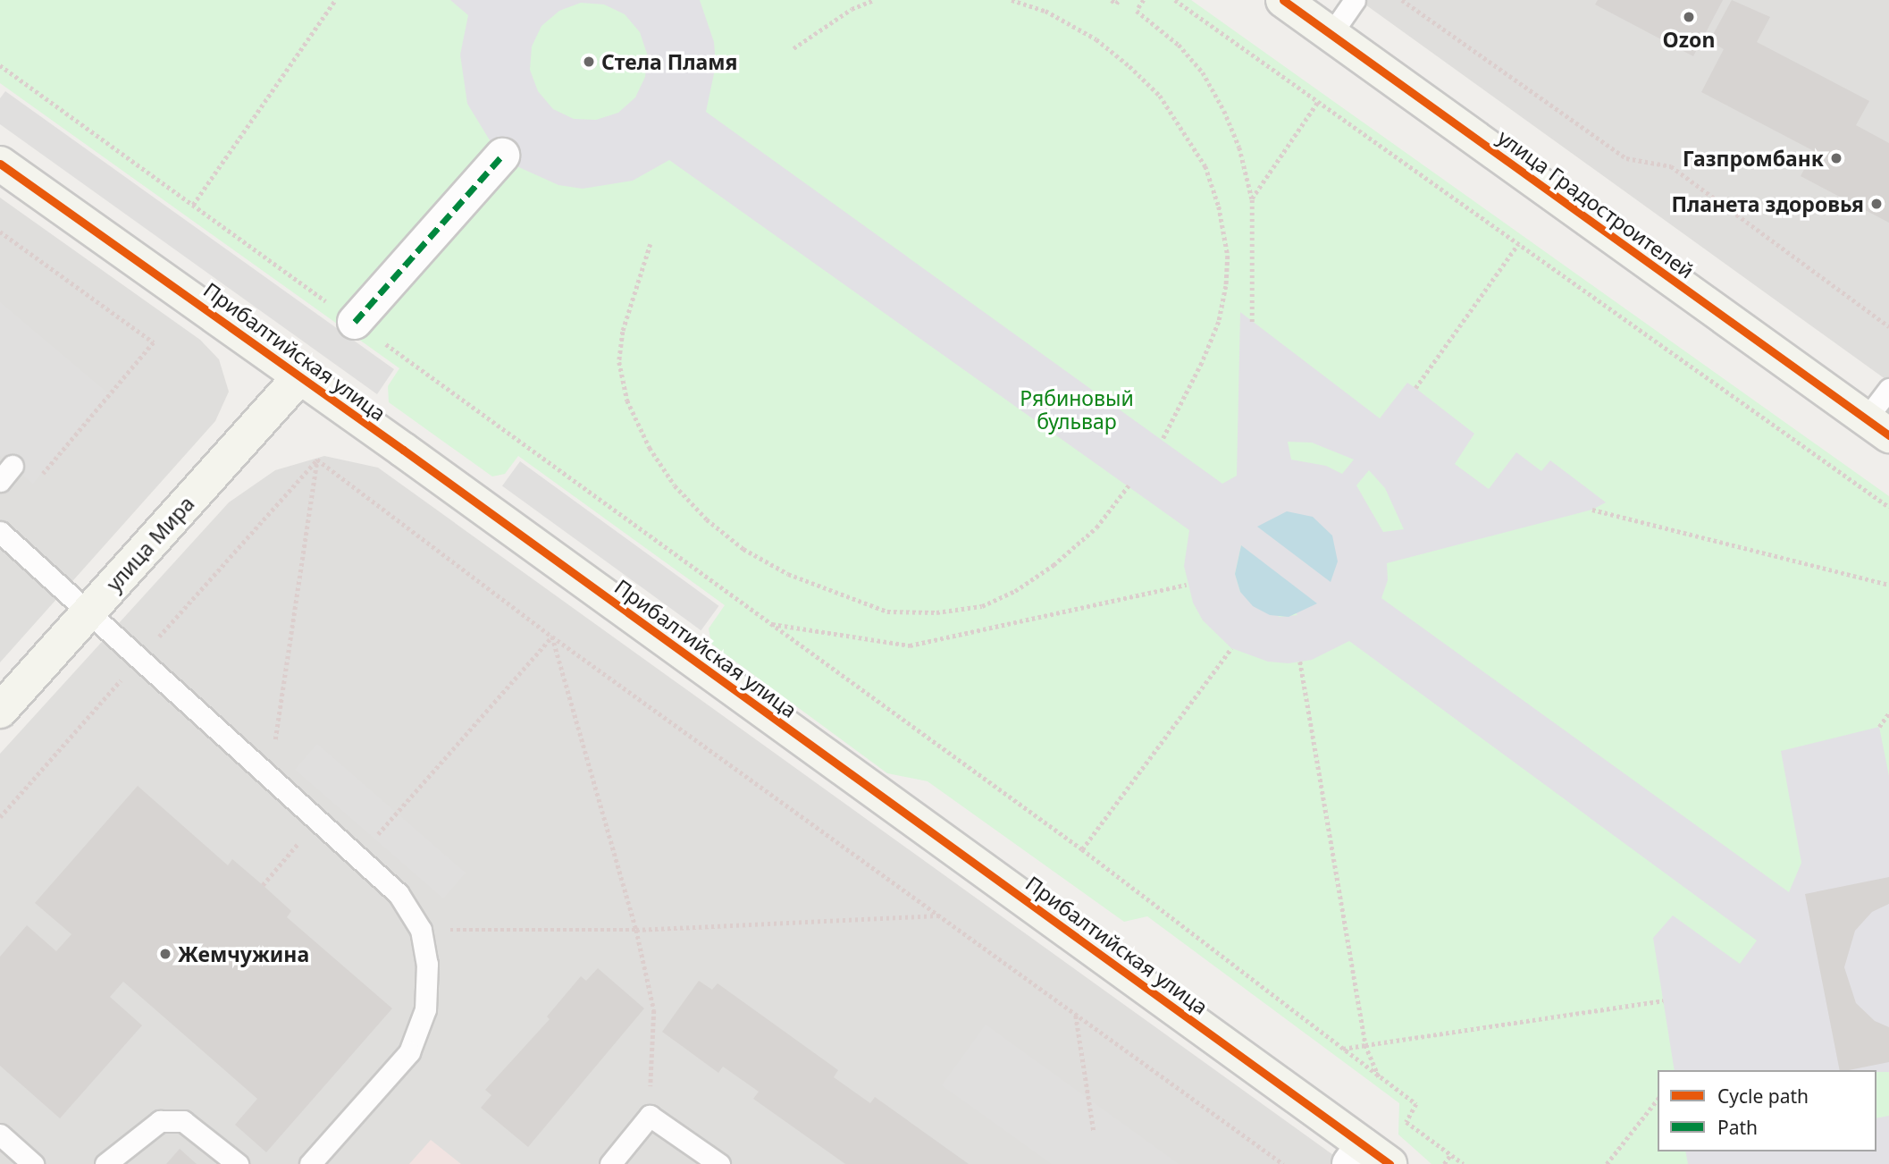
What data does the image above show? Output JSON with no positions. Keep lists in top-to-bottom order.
{
  "streets": {
    "street": ["улица Градостроителей", "Прибалтийская улица", "улица Мира"]
  },
  "crossings": [
    ["Прибалтийская улица", "улица Мира"]
  ],
  "parks": ["Рябиновый бульвар"],
  "places": [
    "Ozon",
    "Стела Пламя",
    "Газпромбанк",
    "Планета здоровья",
    "Жемчужина"
  ],
  "legend": ["Cycle path", "Path"]
}
